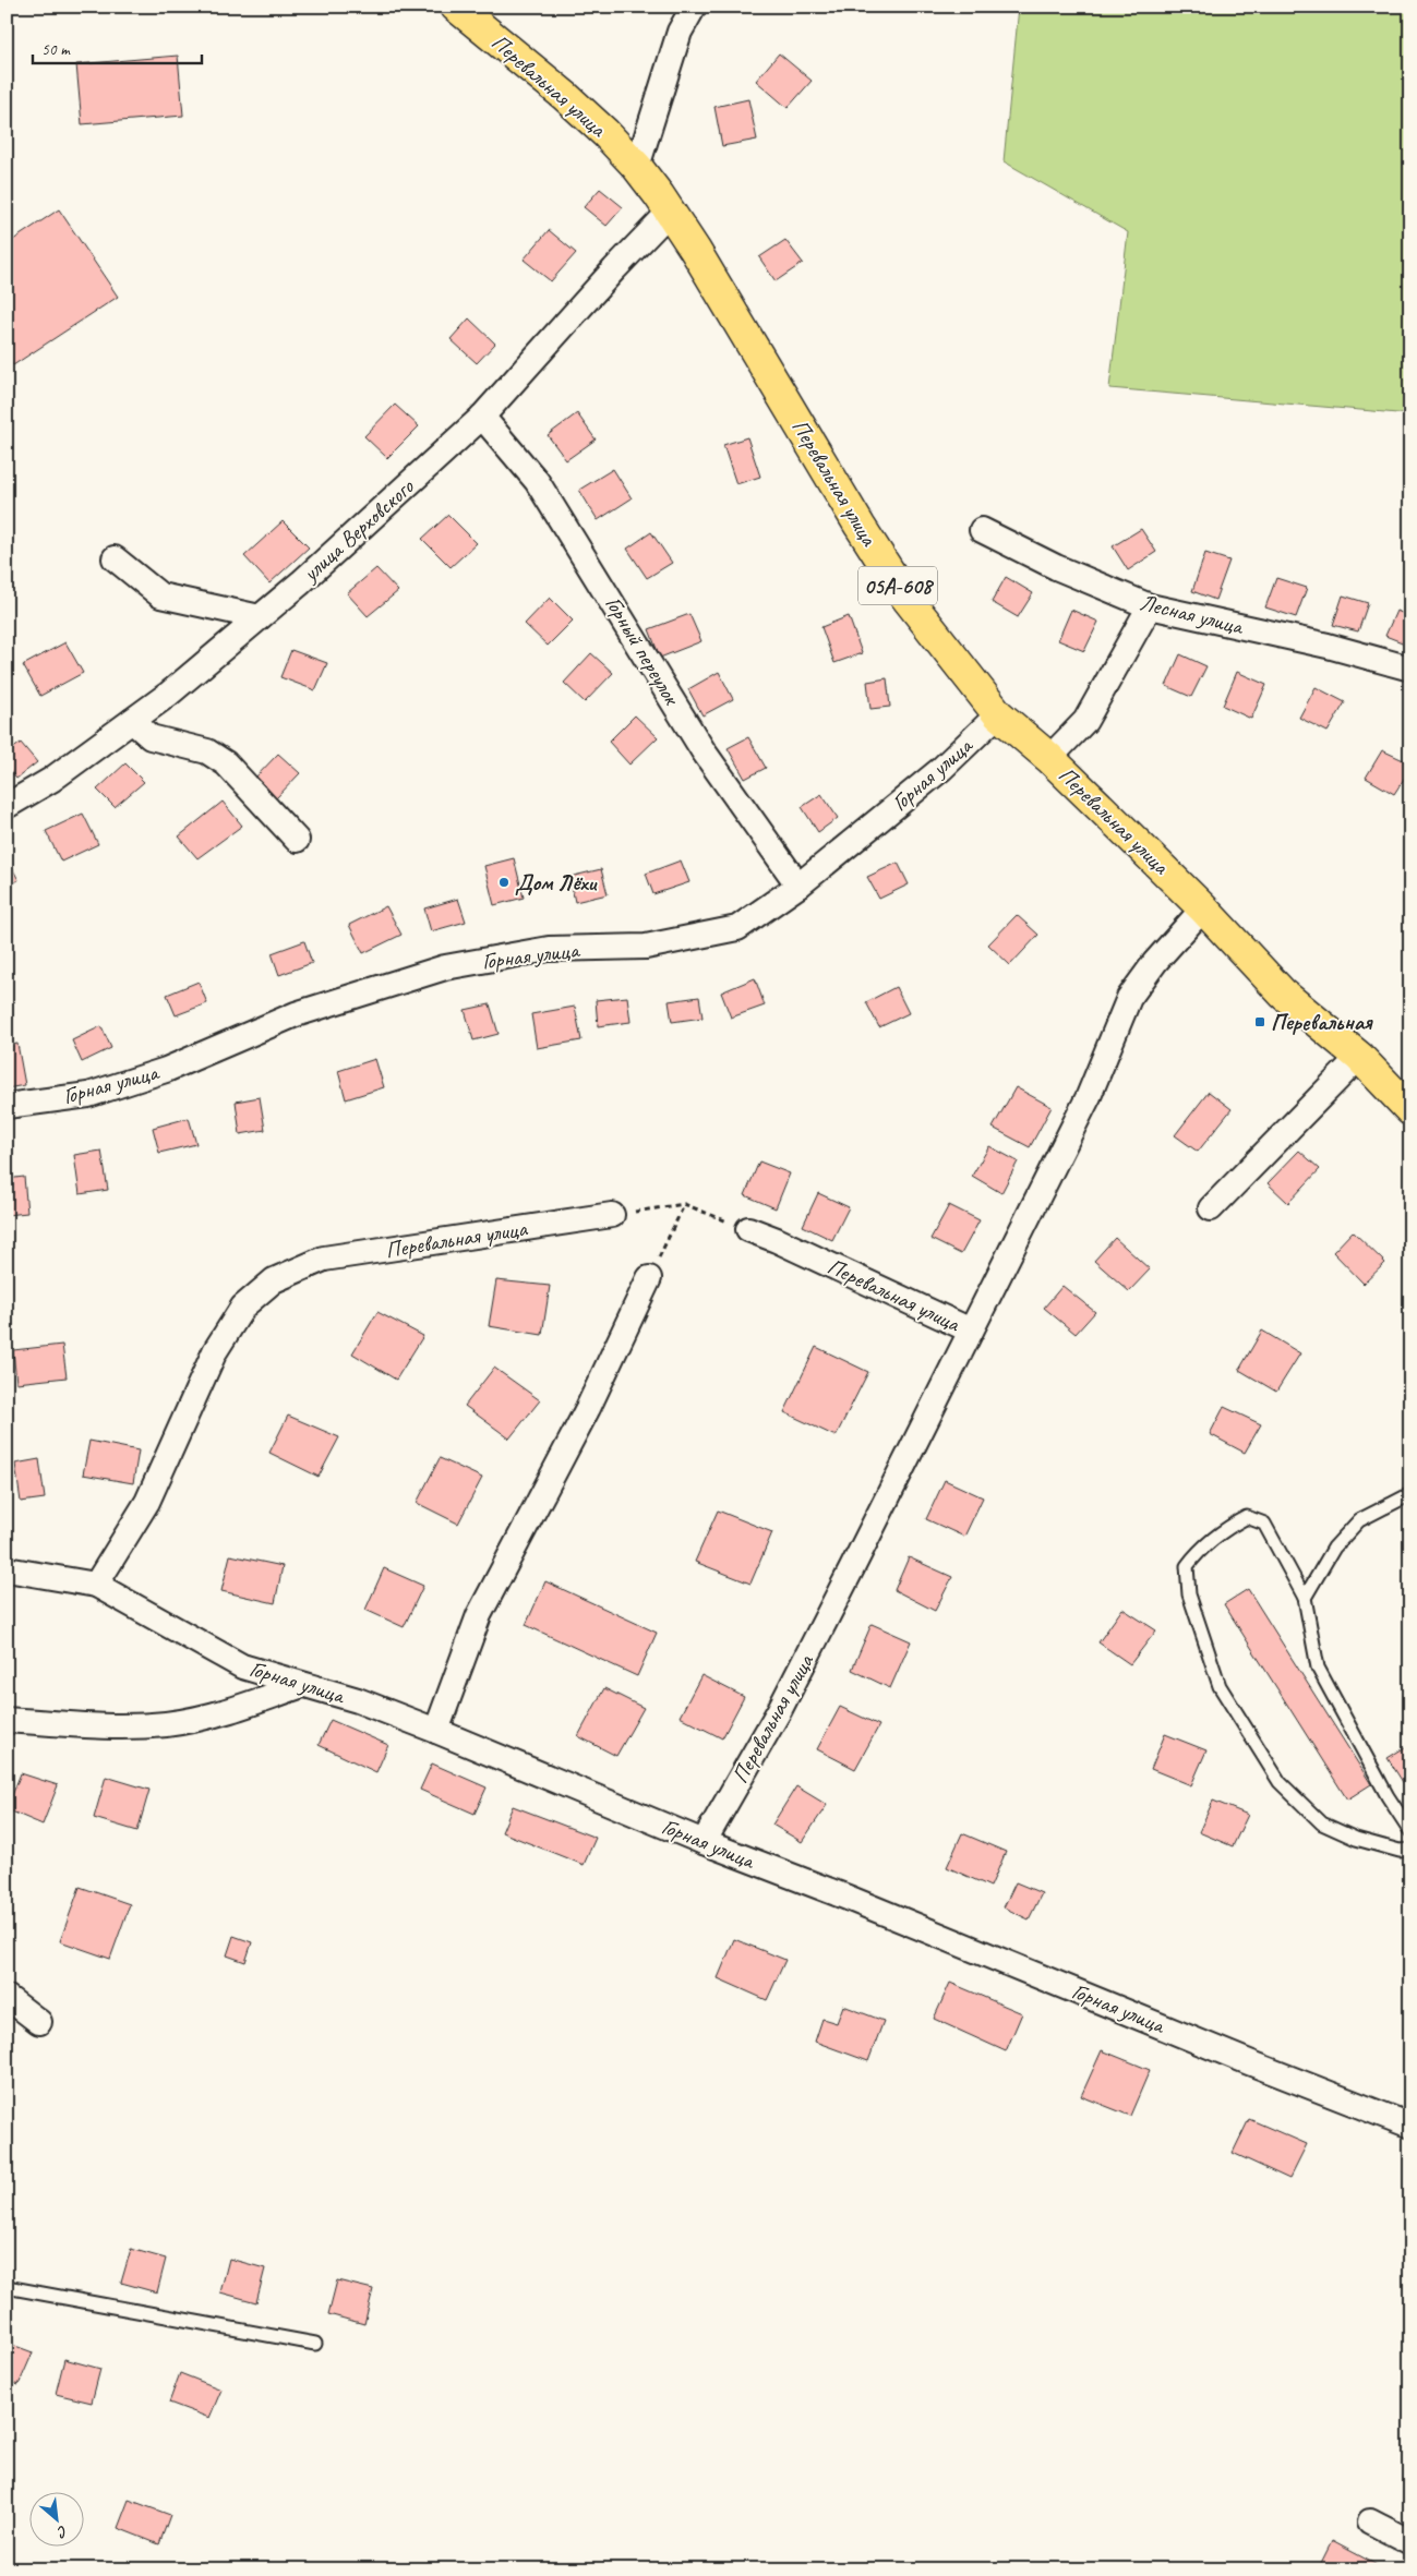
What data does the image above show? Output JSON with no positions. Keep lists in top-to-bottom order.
{
  "streets": {
    "highway": ["Перевальная улица", "05А-608"],
    "street": [
      "улица Верховского",
      "Лесная улица",
      "Горный переулок",
      "Горная улица"
    ]
  },
  "crossings": [
    ["Перевальная улица", "улица Верховского"],
    ["Перевальная улица", "Горная улица"],
    ["улица Верховского", "Горный переулок"],
    ["Горный переулок", "Горная улица"]
  ],
  "places": {
    "other": ["Дом Лёхи"],
    "transit": ["Перевальная"]
  },
  "scale_bar": "50 m",
  "north": "bottom right"
}
